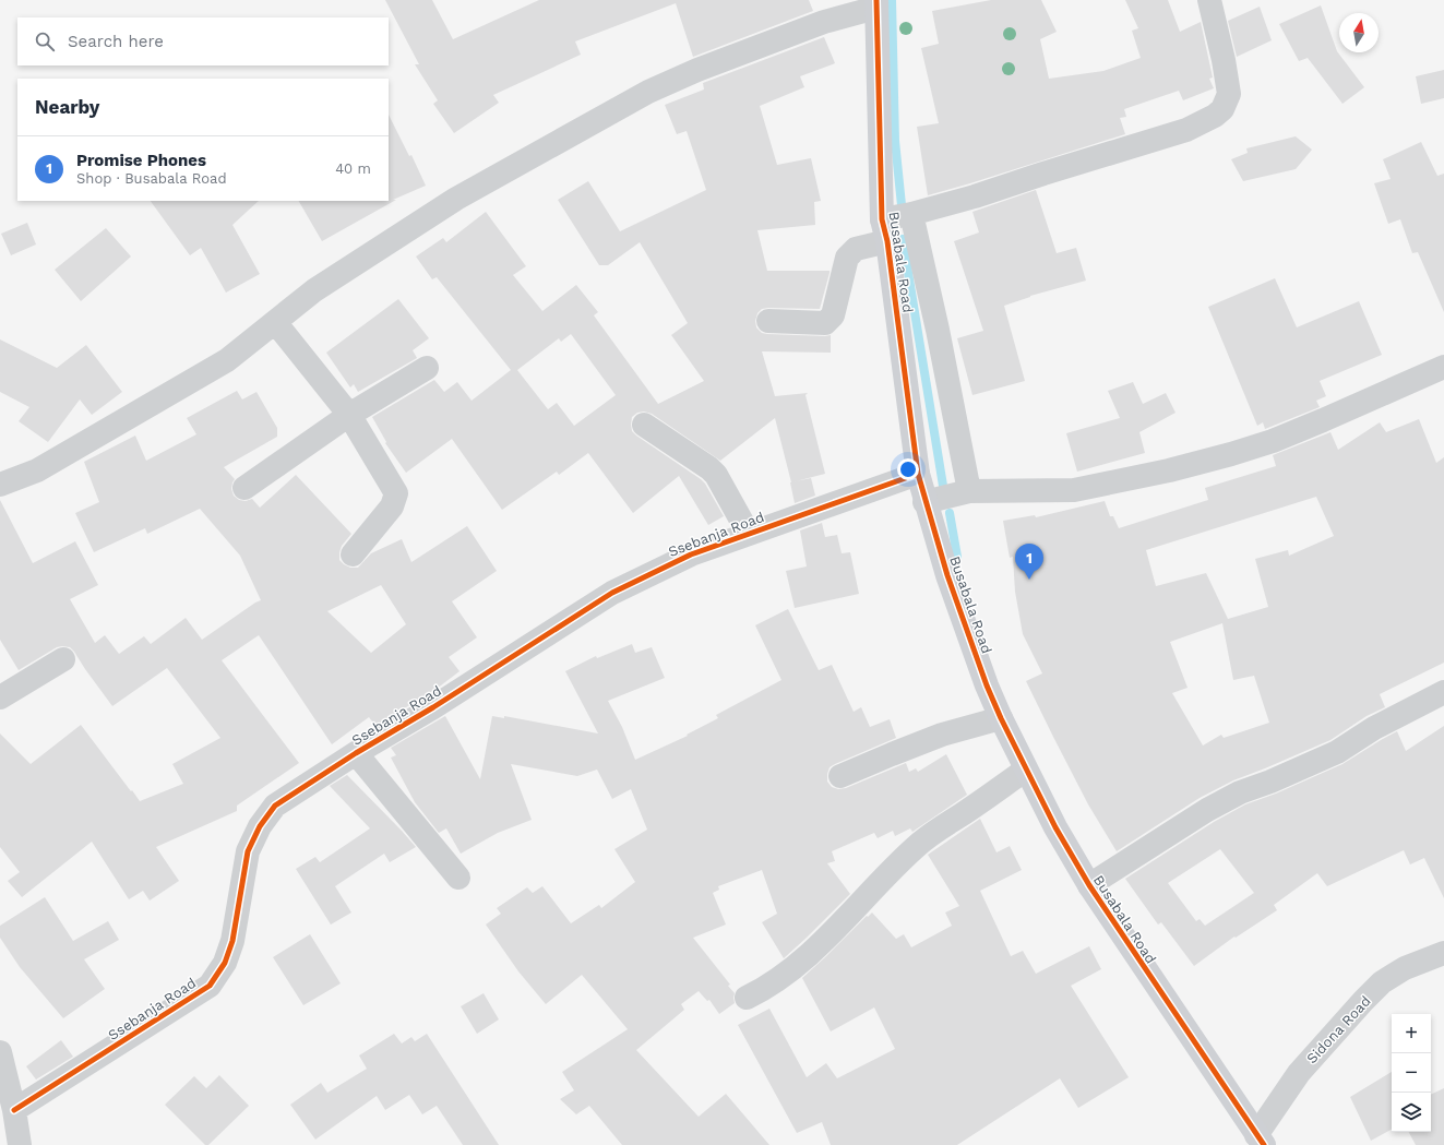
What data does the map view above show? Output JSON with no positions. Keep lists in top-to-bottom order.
{
  "streets": {
    "street": ["Busabala Road", "Ssebanja Road", "Sidona Road"]
  },
  "crossings": [
    ["Busabala Road", "Ssebanja Road"],
    ["Busabala Road", "Sidona Road"]
  ],
  "north": "top",
  "page": {
    "search": "Search here",
    "heading": "Nearby",
    "list": [
      {
        "mark": "1",
        "name": "Promise Phones",
        "note": "Shop · Busabala Road",
        "value": "40 m"
      }
    ],
    "pins": "1",
    "map_buttons": ["+", "−"]
  }
}
